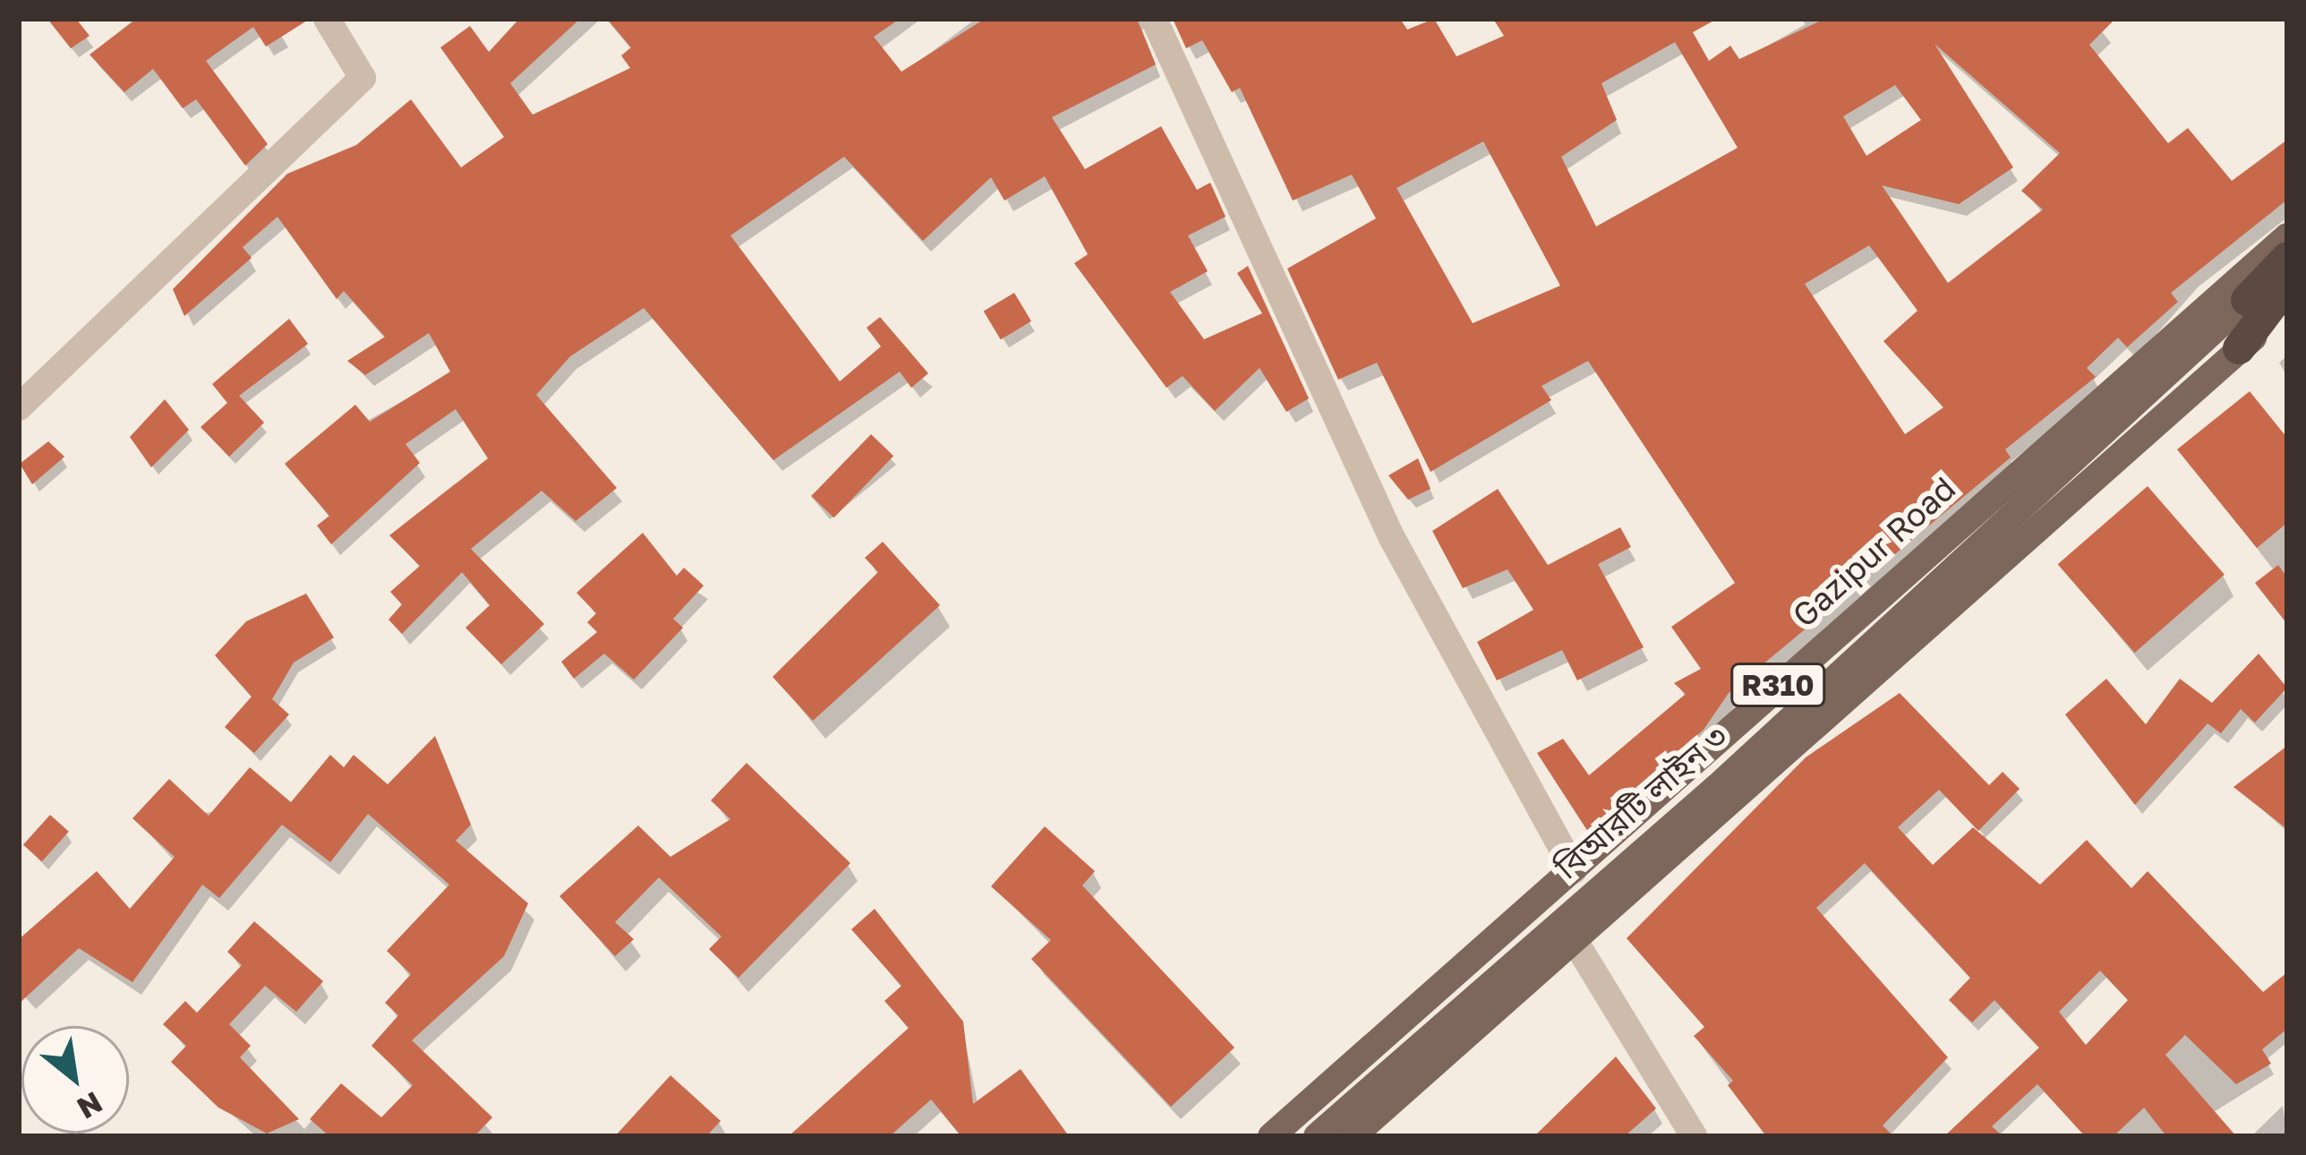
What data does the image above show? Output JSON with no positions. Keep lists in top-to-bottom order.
{
  "streets": {
    "highway": ["বিআরটি লাইন ৩"],
    "main road": ["Gazipur Road", "R310"]
  },
  "north": "bottom right"
}
